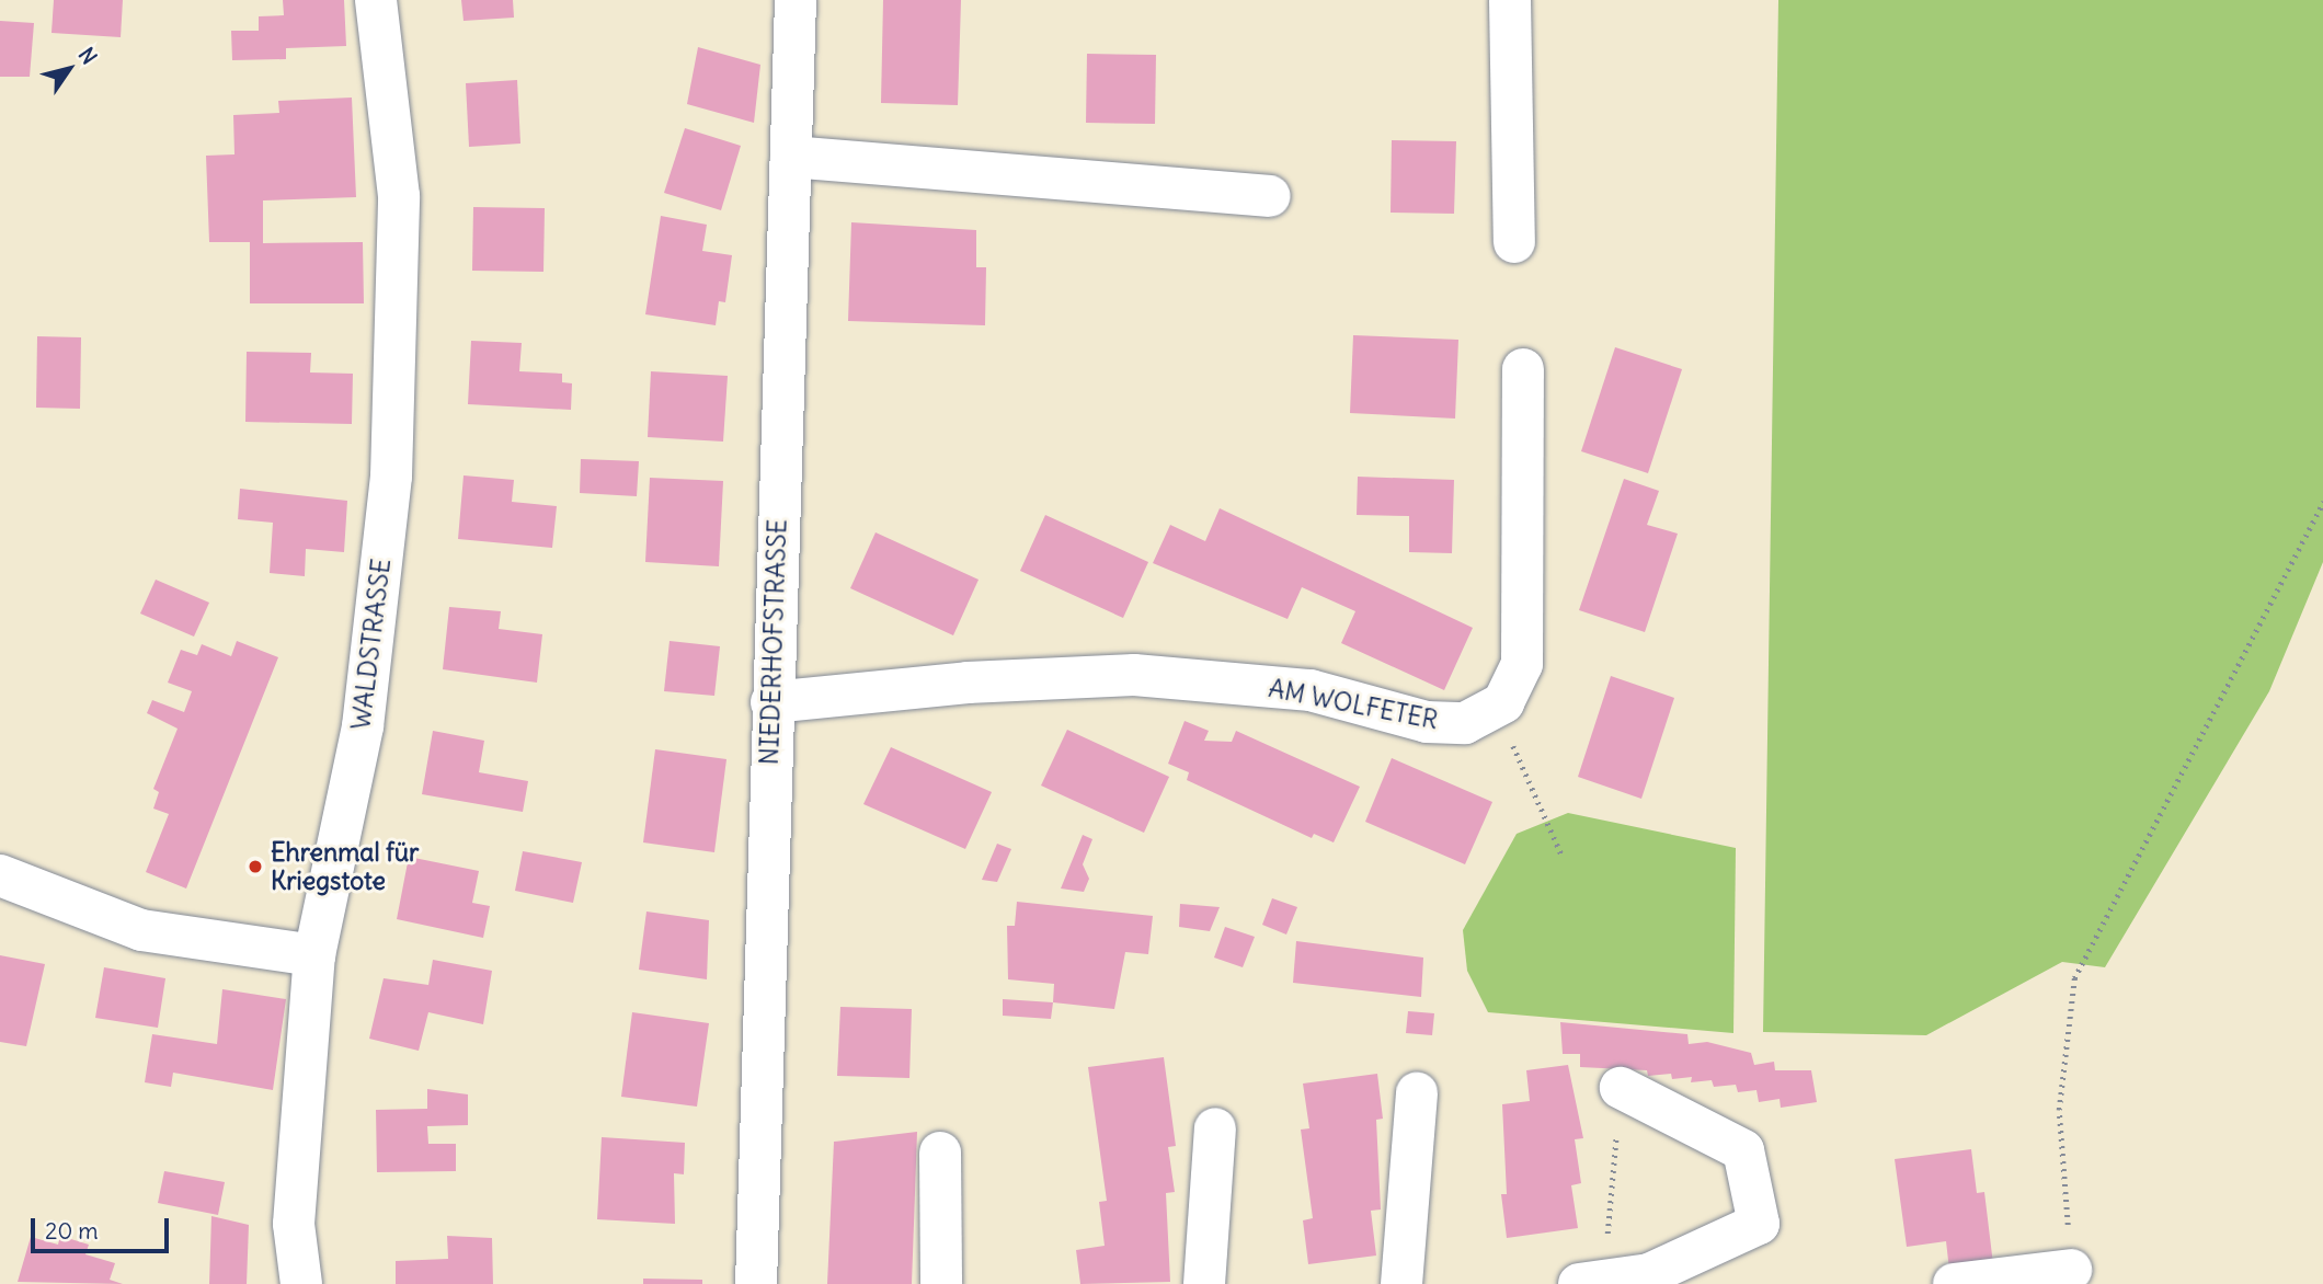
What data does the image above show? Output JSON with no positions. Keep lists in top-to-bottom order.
{
  "streets": {
    "street": ["NIEDERHOFSTRASSE", "WALDSTRASSE", "AM WOLFETER"]
  },
  "crossings": [
    ["NIEDERHOFSTRASSE", "AM WOLFETER"]
  ],
  "places": ["Ehrenmal für Kriegstote"],
  "scale_bar": "20 m",
  "north": "top right"
}
